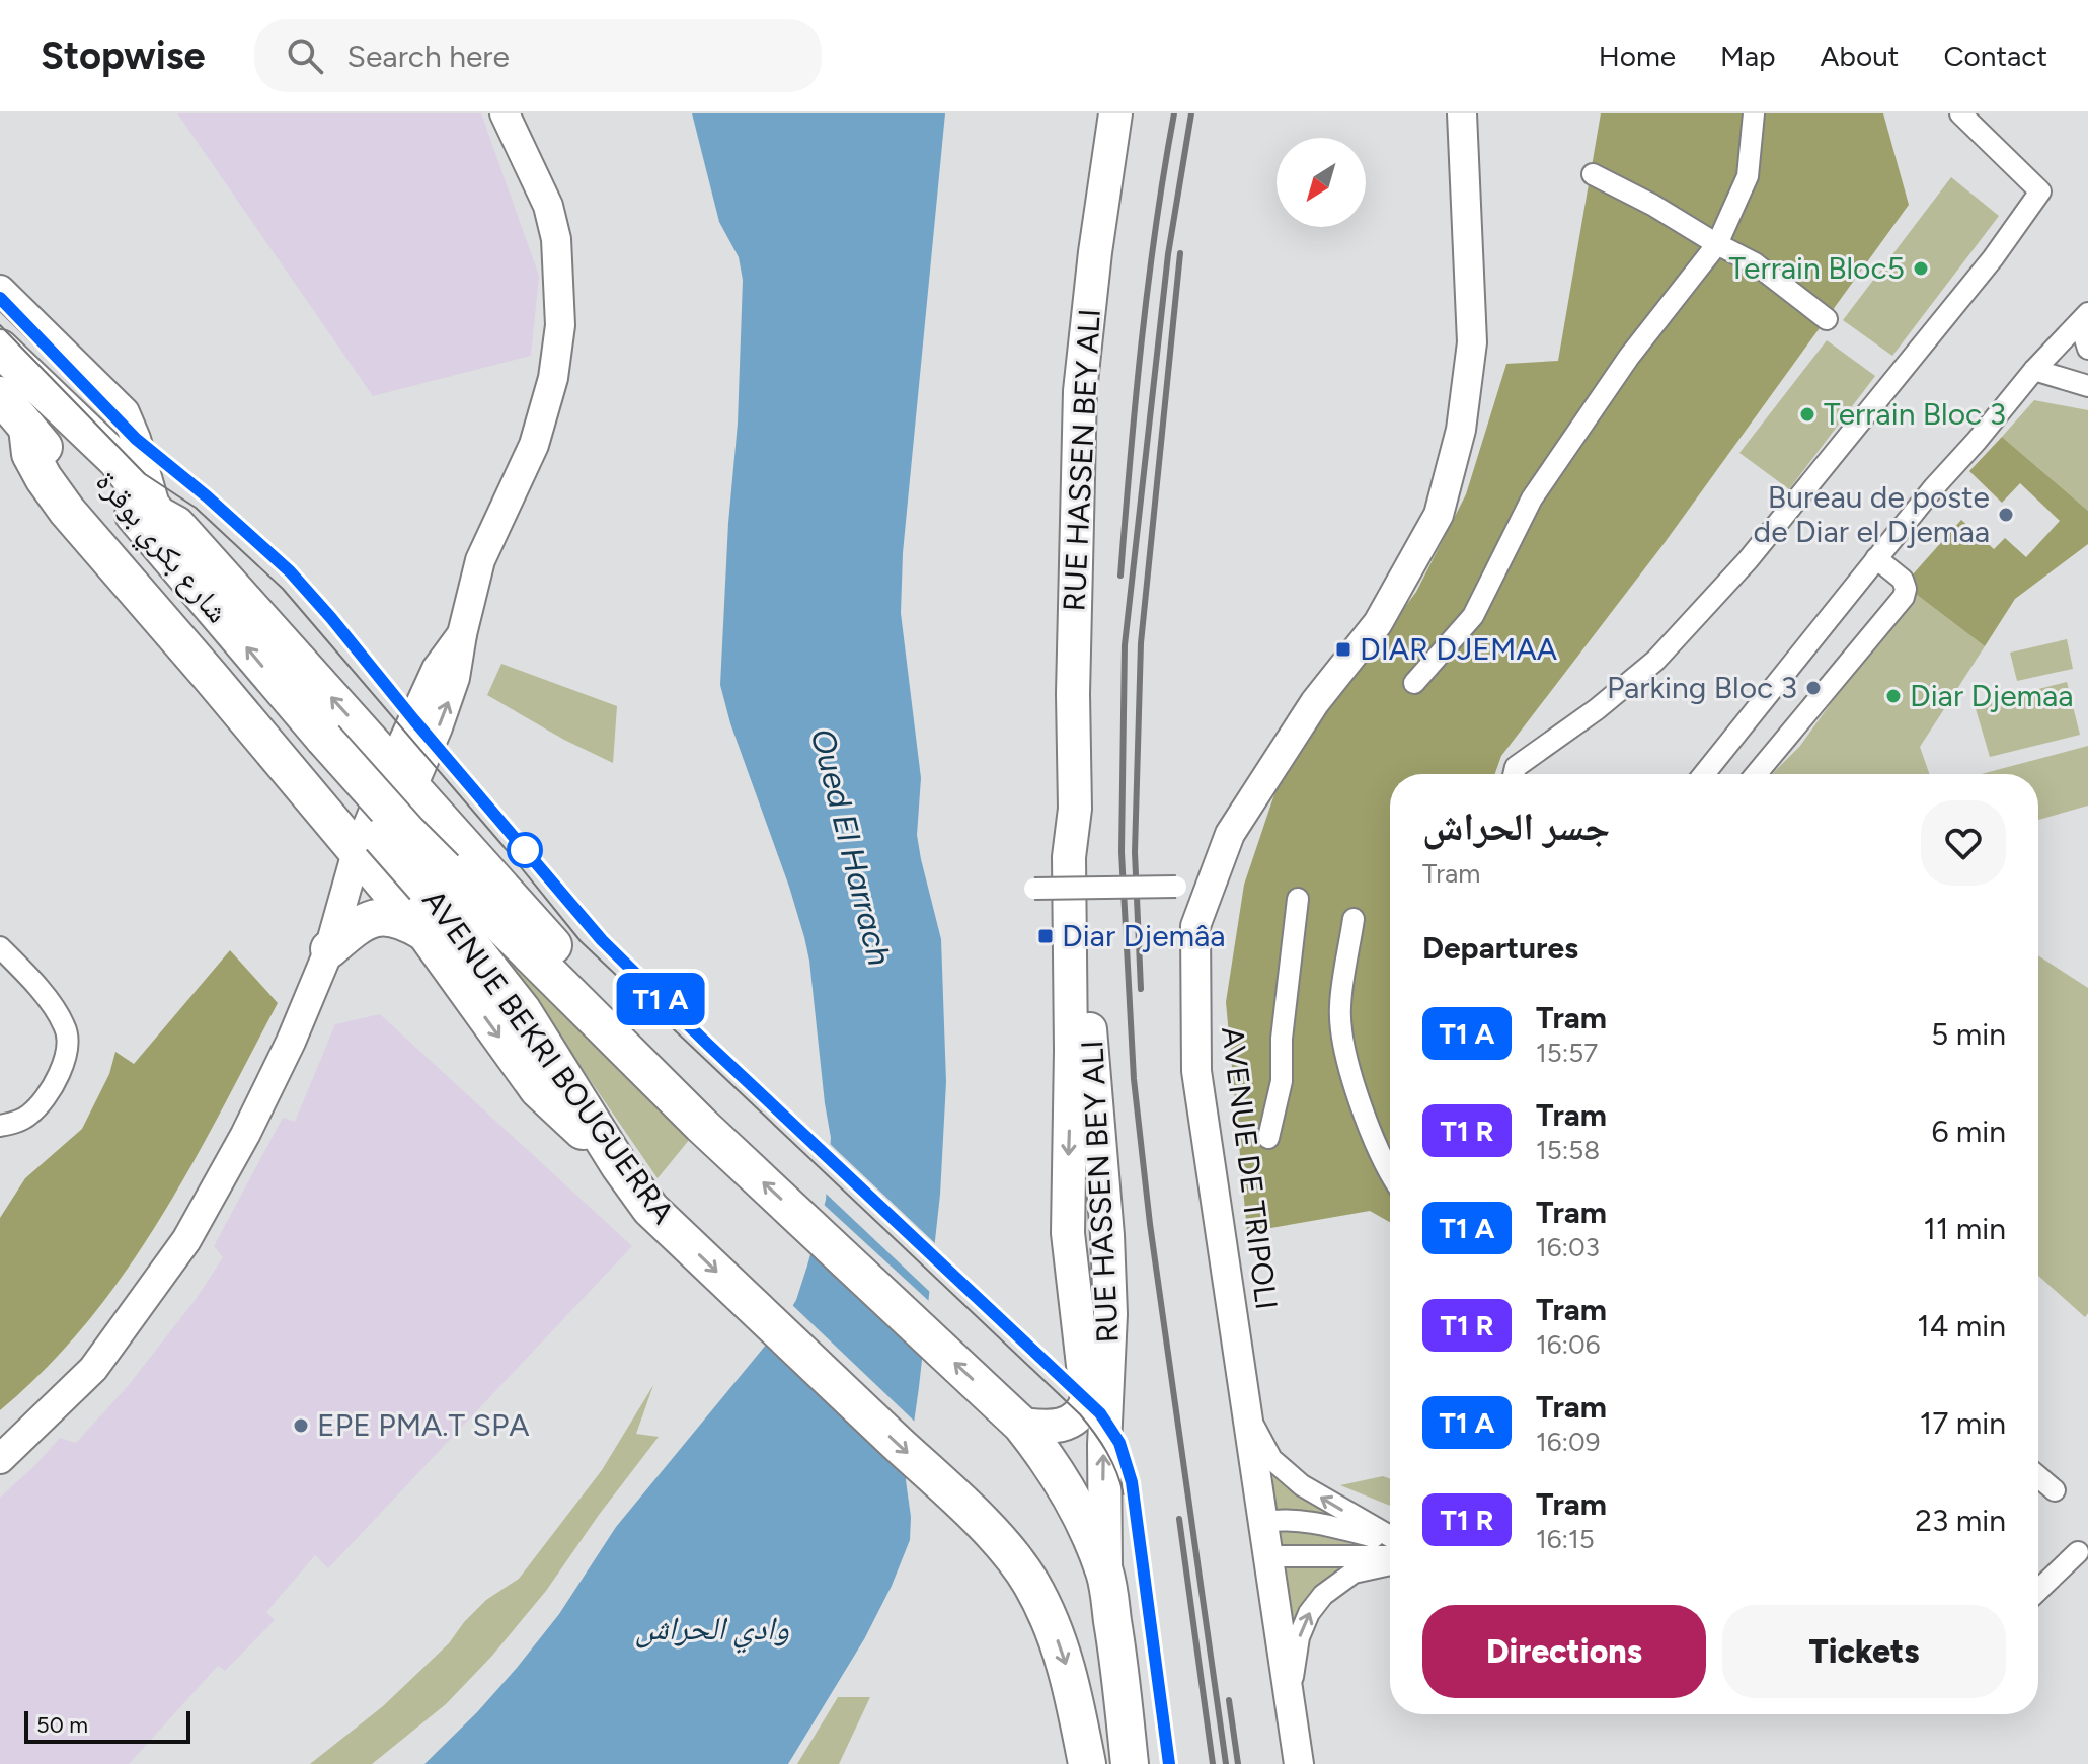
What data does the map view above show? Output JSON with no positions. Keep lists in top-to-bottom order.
{
  "streets": {
    "highway": ["شارع بكري بوقرة", "AVENUE BEKRI BOUGUERRA"],
    "main road": ["RUE HASSEN BEY ALI", "AVENUE DE TRIPOLI"]
  },
  "crossings": [
    ["RUE HASSEN BEY ALI", "AVENUE BEKRI BOUGUERRA"],
    ["شارع بكري بوقرة", "AVENUE BEKRI BOUGUERRA"]
  ],
  "water": ["Oued El Harrach", "وادي الحراش"],
  "places": {
    "other": [
      "Terrain Bloc5",
      "Terrain Bloc 3",
      "Bureau de poste de Diar el Djemaa",
      "Parking Bloc 3",
      "Diar Djemaa",
      "EPE PMA.T SPA"
    ],
    "transit": ["DIAR DJEMAA", "Diar Djemâa"]
  },
  "scale_bar": "50 m",
  "north": "bottom left",
  "page": {
    "header": "Stopwise",
    "search": "Search here",
    "nav": [
      "Home",
      "Map",
      "About",
      "Contact"
    ],
    "on_map": "T1 A",
    "heading": [
      ["جسر الحراش", "Tram"],
      "Departures"
    ],
    "list": [
      {
        "mark": "T1 A",
        "name": "Tram",
        "note": "15:57",
        "value": "5 min"
      },
      {
        "mark": "T1 R",
        "name": "Tram",
        "note": "15:58",
        "value": "6 min"
      },
      {
        "mark": "T1 A",
        "name": "Tram",
        "note": "16:03",
        "value": "11 min"
      },
      {
        "mark": "T1 R",
        "name": "Tram",
        "note": "16:06",
        "value": "14 min"
      },
      {
        "mark": "T1 A",
        "name": "Tram",
        "note": "16:09",
        "value": "17 min"
      },
      {
        "mark": "T1 R",
        "name": "Tram",
        "note": "16:15",
        "value": "23 min"
      }
    ],
    "buttons": ["Directions", "Tickets"],
    "scale": "50 m"
  }
}
